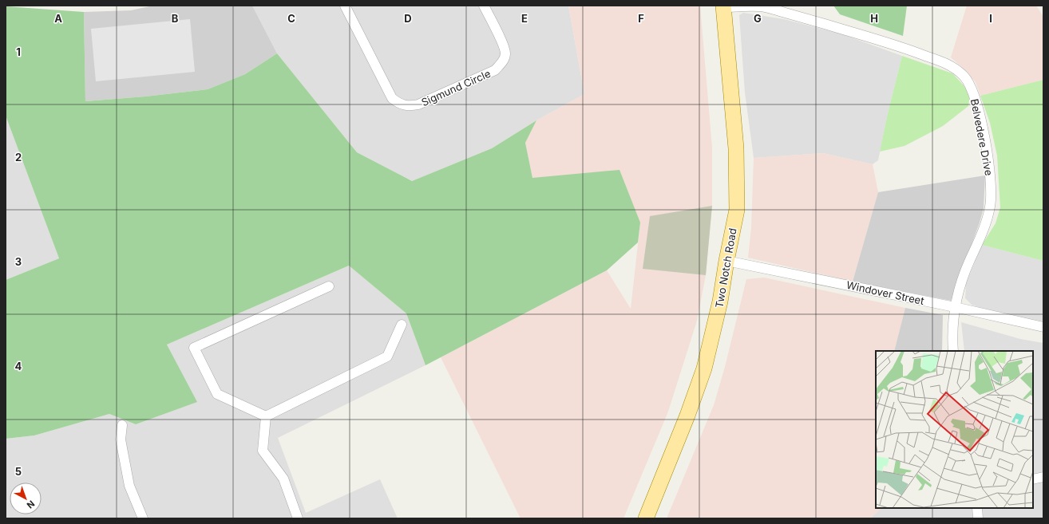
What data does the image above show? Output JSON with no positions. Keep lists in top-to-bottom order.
{
  "streets": {
    "main road": ["Two Notch Road"],
    "street": ["Sigmund Circle", "Belvedere Drive", "Windover Street"]
  },
  "crossings": [
    ["Belvedere Drive", "Two Notch Road"],
    ["Belvedere Drive", "Windover Street"],
    ["Two Notch Road", "Windover Street"]
  ],
  "north": "bottom right",
  "grid": {
    "columns": [
      "A",
      "B",
      "C",
      "D",
      "E",
      "F",
      "G",
      "H",
      "I"
    ],
    "rows": [
      "1",
      "2",
      "3",
      "4",
      "5"
    ]
  }
}
